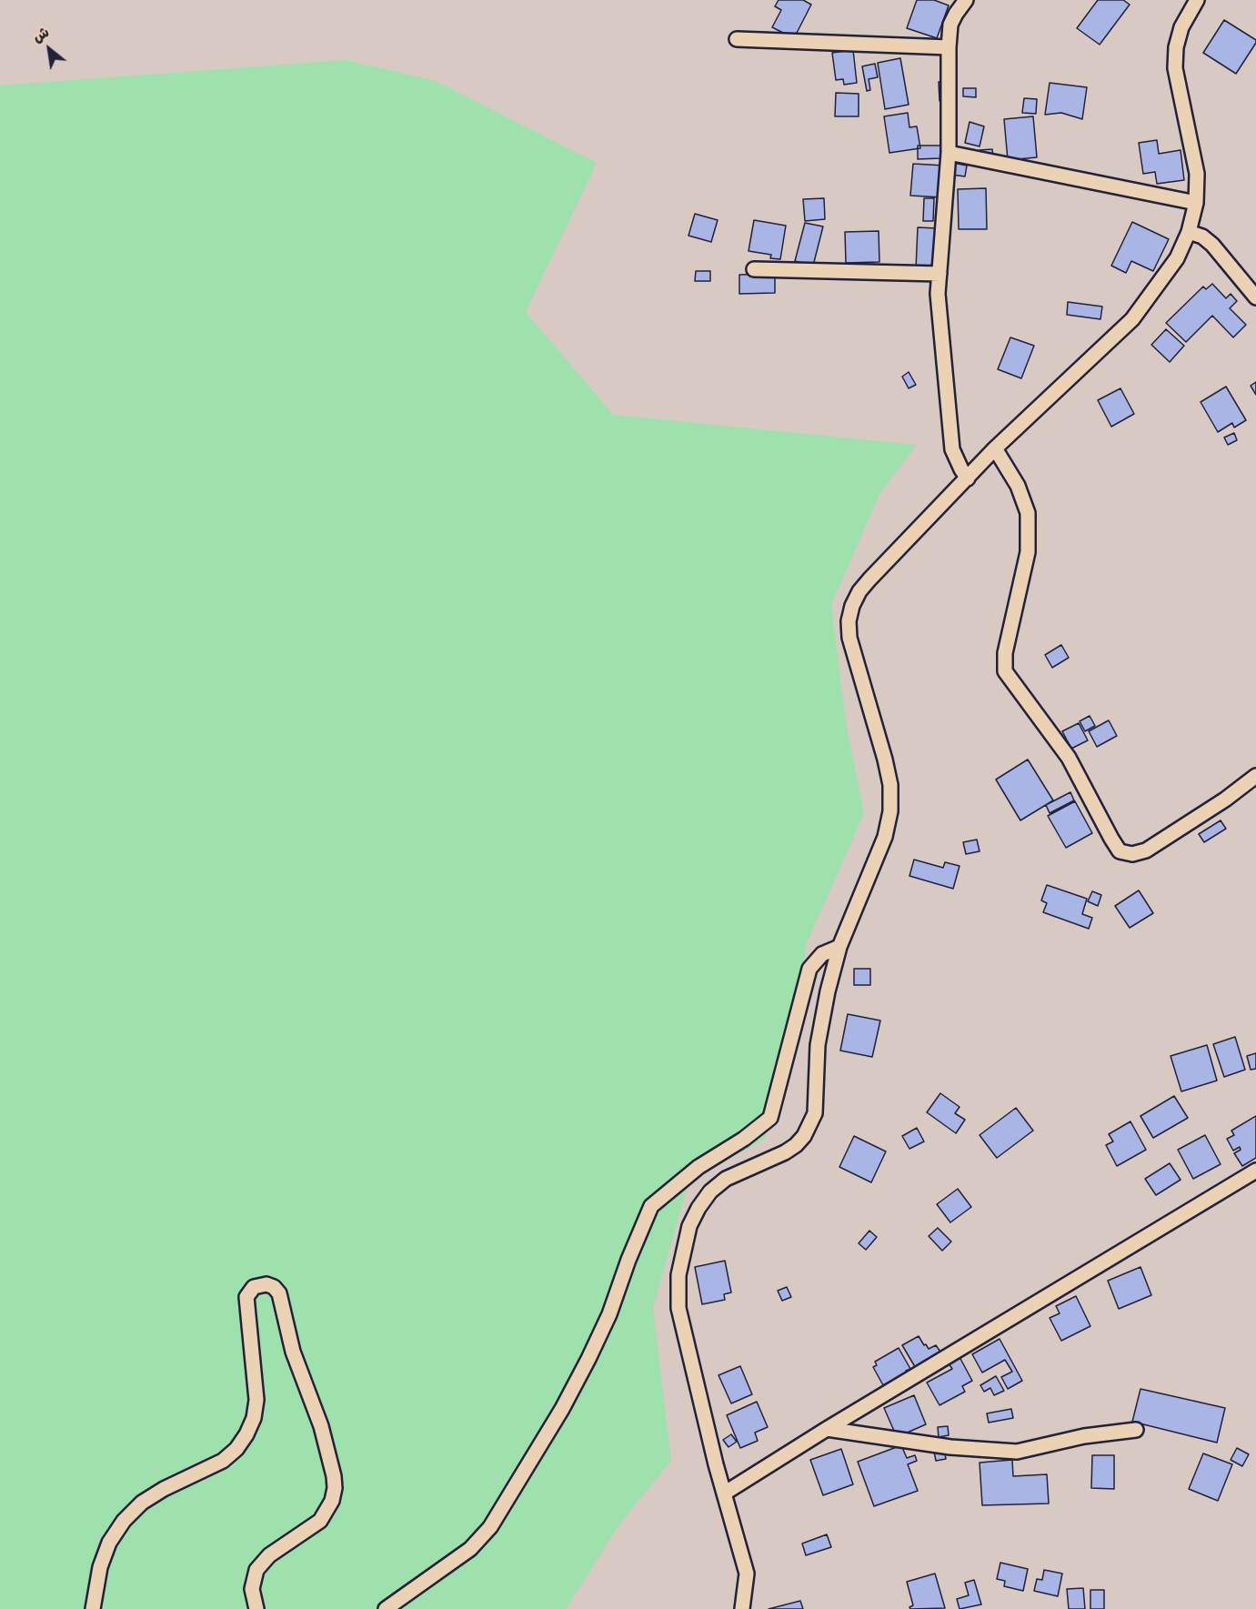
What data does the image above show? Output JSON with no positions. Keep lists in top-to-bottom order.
{
  "north": "top left"
}
